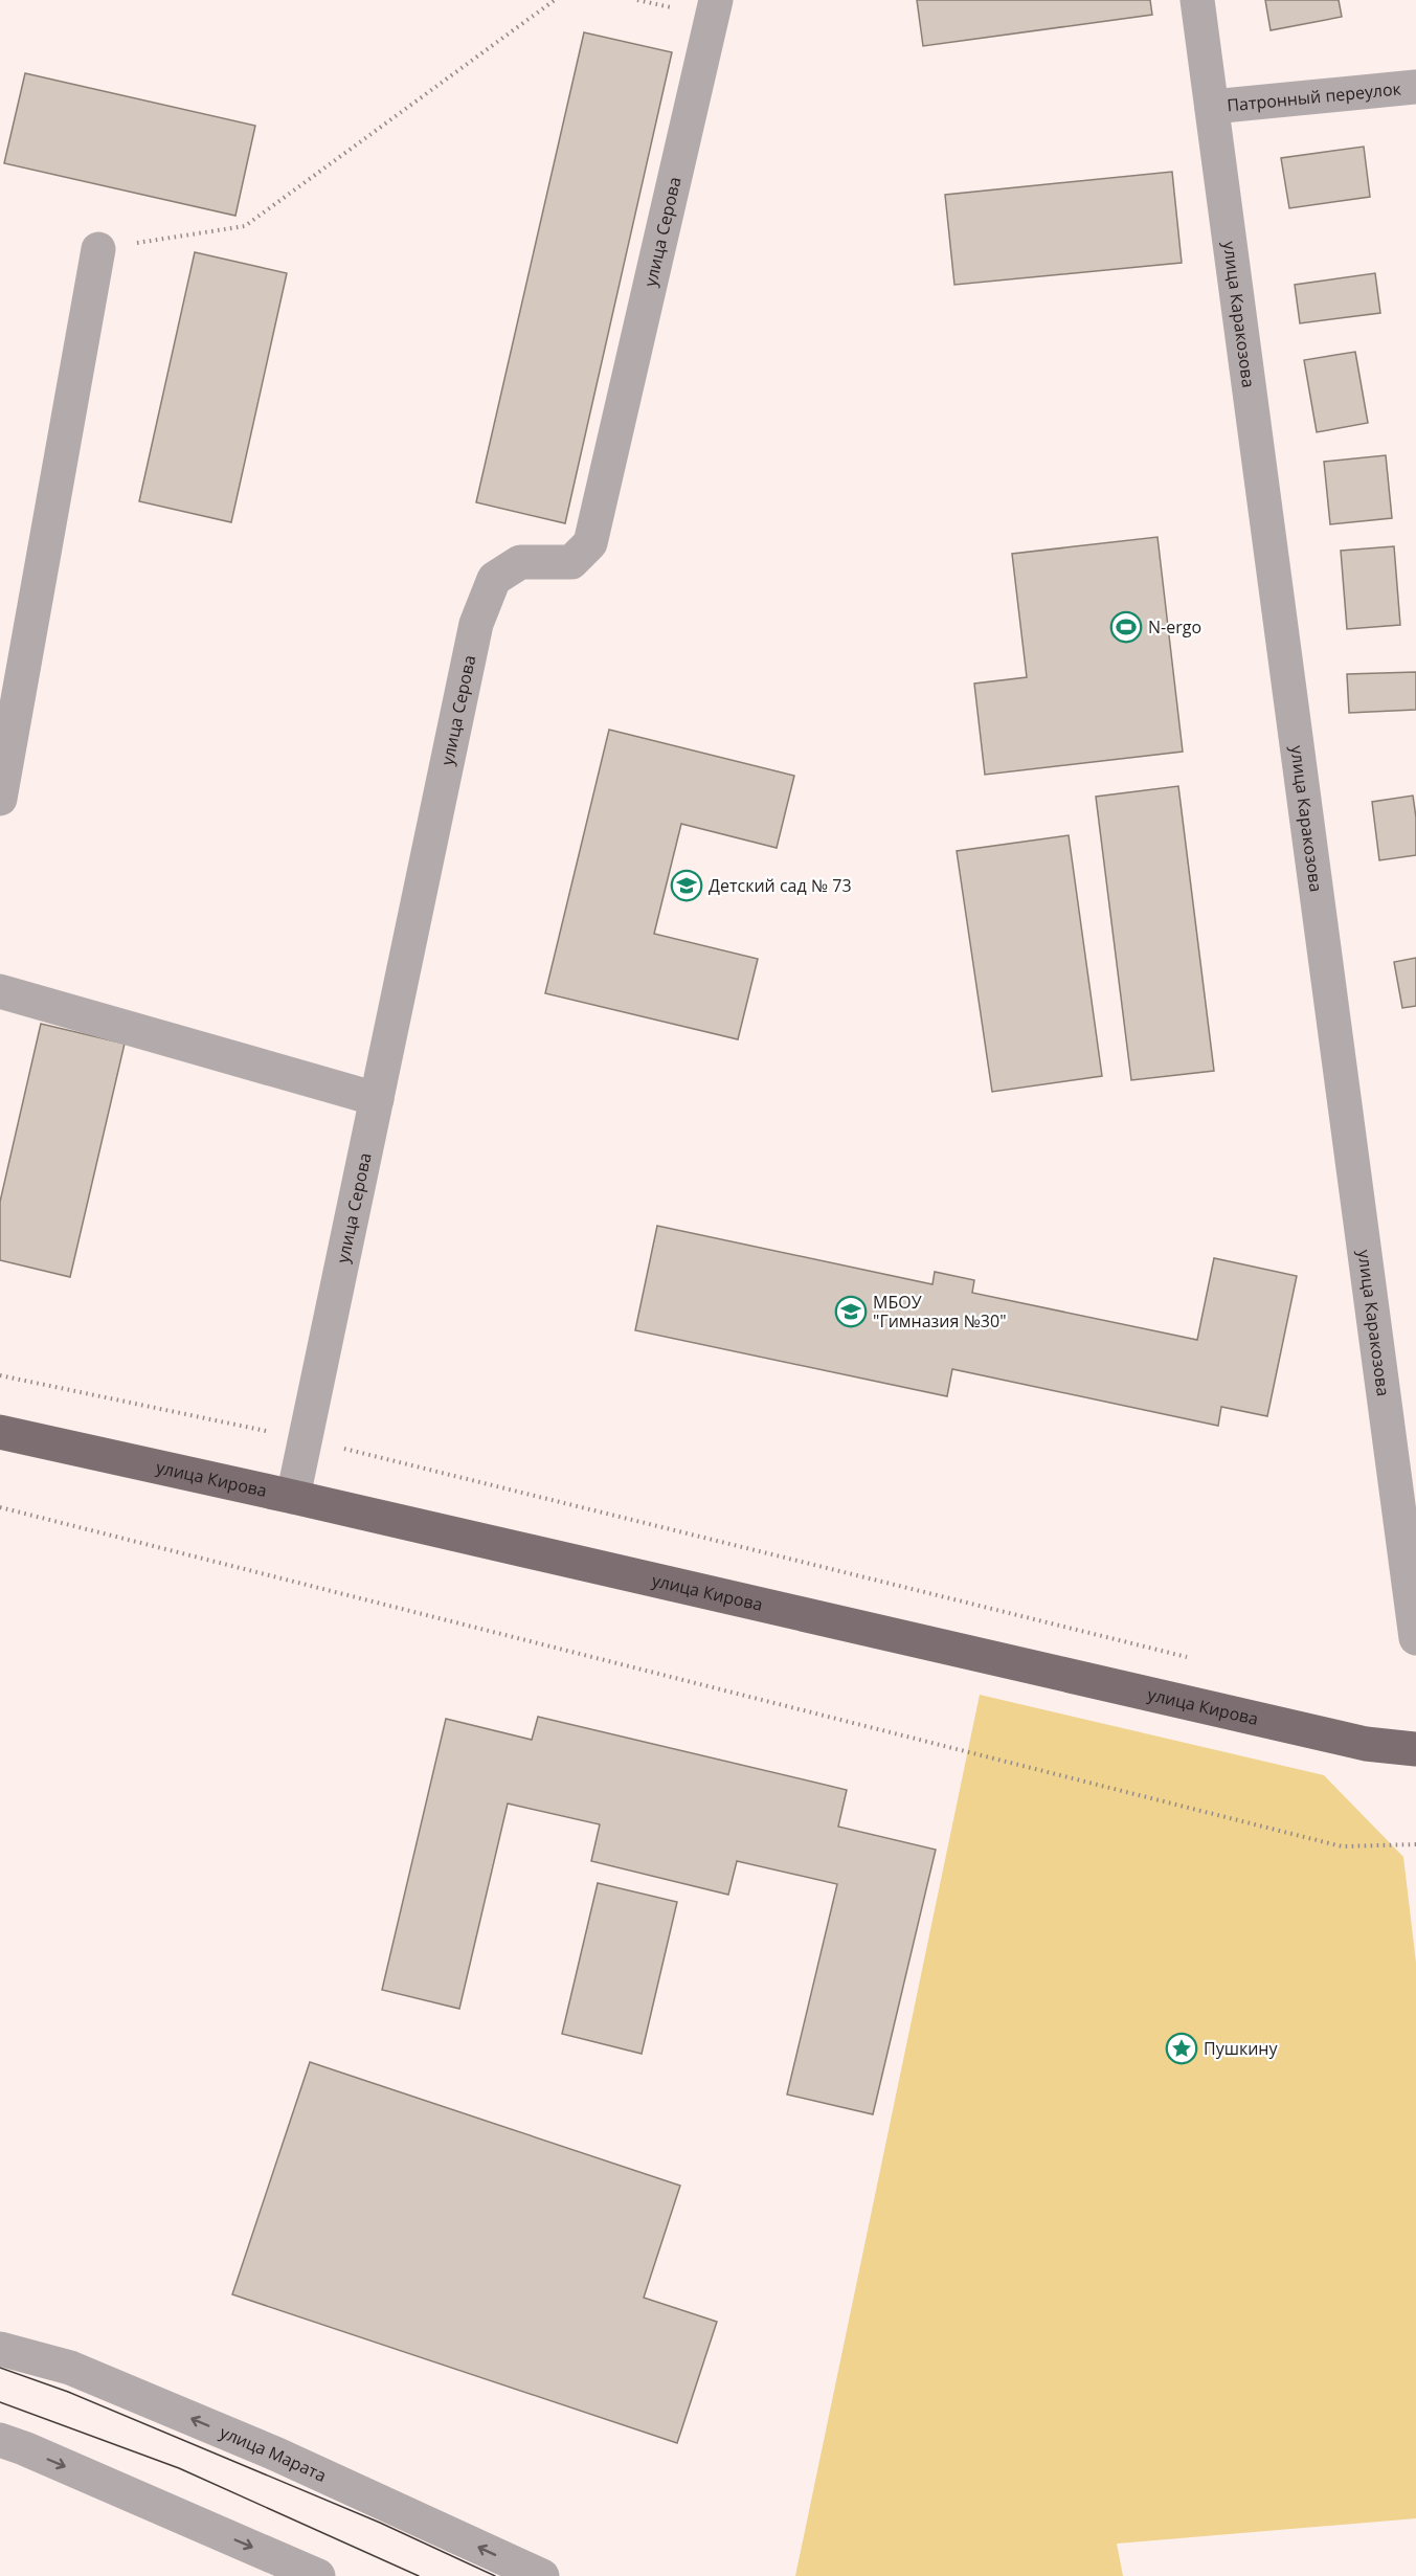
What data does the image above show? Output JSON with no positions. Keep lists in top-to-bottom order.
{
  "streets": {
    "main road": ["улица Кирова"],
    "street": [
      "Патронный переулок",
      "улица Серова",
      "улица Каракозова",
      "улица Марата"
    ]
  },
  "crossings": [
    ["Патронный переулок", "улица Каракозова"],
    ["улица Серова", "улица Кирова"]
  ],
  "places": {
    "sports": ["N-ergo"],
    "school or university": ["Детский сад № 73", "МБОУ \"Гимназия №30\""],
    "place": ["Пушкину"]
  }
}
